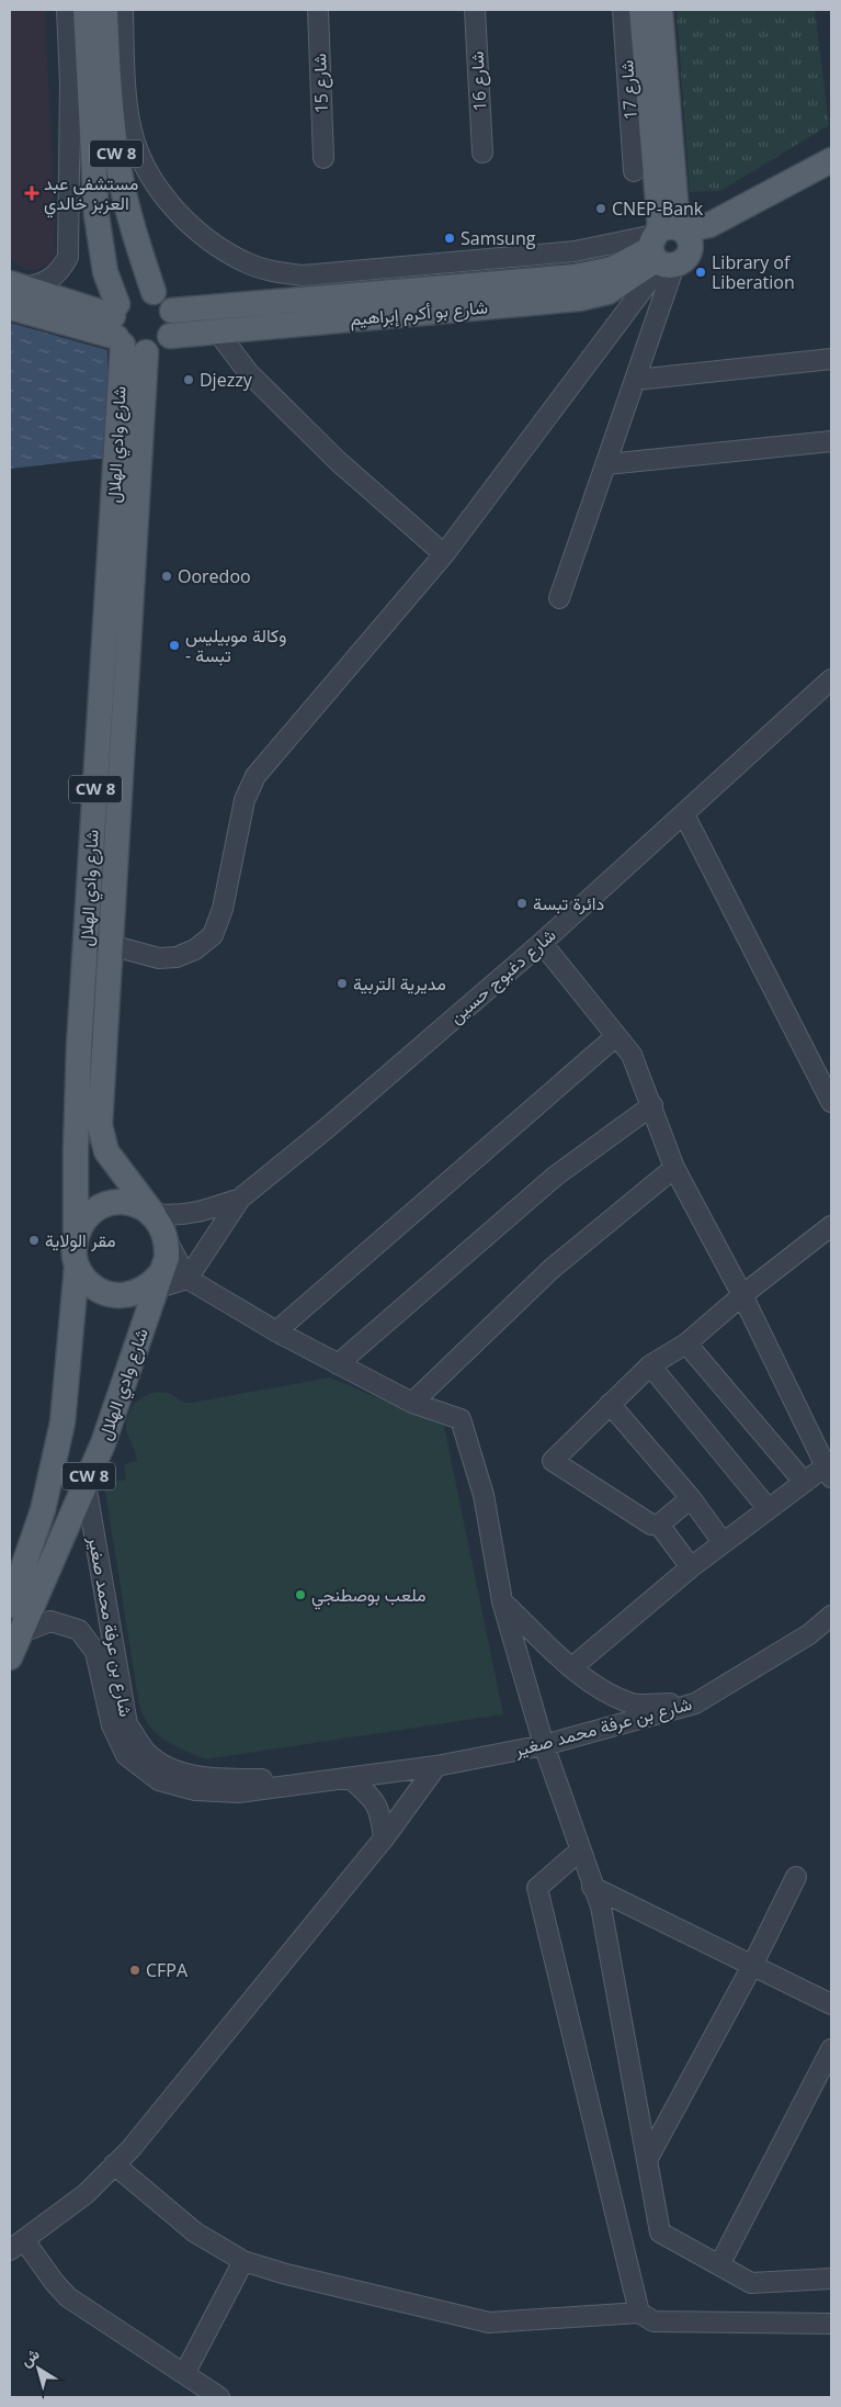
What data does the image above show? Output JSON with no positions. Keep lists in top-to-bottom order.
{
  "streets": {
    "main road": ["CW 8", "شارع بو أكرم إبراهيم", "شارع وادي الهلال"],
    "street": [
      "شارع 16",
      "شارع 15",
      "شارع 17",
      "شارع دغبوج حسين",
      "شارع بن عرفة محمد صغير"
    ]
  },
  "crossings": [
    ["CW 8", "شارع بو أكرم إبراهيم"],
    ["CW 8", "شارع وادي الهلال"],
    ["شارع بو أكرم إبراهيم", "شارع وادي الهلال"],
    ["شارع وادي الهلال", "شارع بن عرفة محمد صغير"]
  ],
  "places": {
    "health": ["مستشفى عبد العزبز خالدي"],
    "other": [
      "CNEP-Bank",
      "Samsung",
      "Library of Liberation",
      "Djezzy",
      "Ooredoo",
      "وكالة موبيليس - تبسة",
      "دائرة تبسة",
      "مديرية التربية",
      "مقر الولاية",
      "ملعب بوصطنجي",
      "CFPA"
    ]
  },
  "north": "top left"
}
